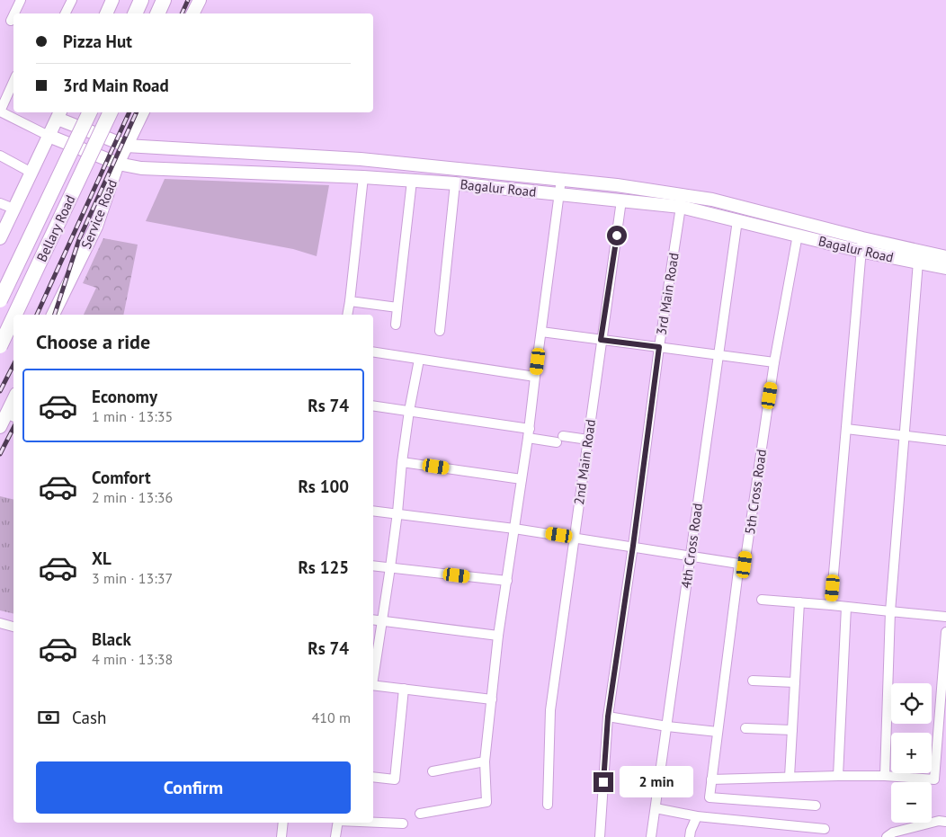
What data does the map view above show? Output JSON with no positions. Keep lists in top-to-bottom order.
{
  "streets": {
    "highway": ["Bellary Road"],
    "main road": ["Bagalur Road", "Service Road"],
    "street": [
      "3rd Main Road",
      "2nd Main Road",
      "5th Cross Road",
      "4th Cross Road"
    ]
  },
  "crossings": [
    ["Bagalur Road", "Service Road"],
    ["Bagalur Road", "3rd Main Road"],
    ["Bagalur Road", "2nd Main Road"],
    ["Bagalur Road", "5th Cross Road"],
    ["Bagalur Road", "4th Cross Road"]
  ],
  "page": {
    "banner": ["Pizza Hut", "3rd Main Road"],
    "heading": "Choose a ride",
    "list": [
      {
        "name": "Economy",
        "note": "1 min · 13:35",
        "value": "Rs 74"
      },
      {
        "name": "Comfort",
        "note": "2 min · 13:36",
        "value": "Rs 100"
      },
      {
        "name": "XL",
        "note": "3 min · 13:37",
        "value": "Rs 125"
      },
      {
        "name": "Black",
        "note": "4 min · 13:38",
        "value": "Rs 74"
      }
    ],
    "map_buttons": ["+", "−"],
    "pay": ["Cash", "410 m"],
    "buttons": "Confirm",
    "bubble": "2 min"
  }
}
